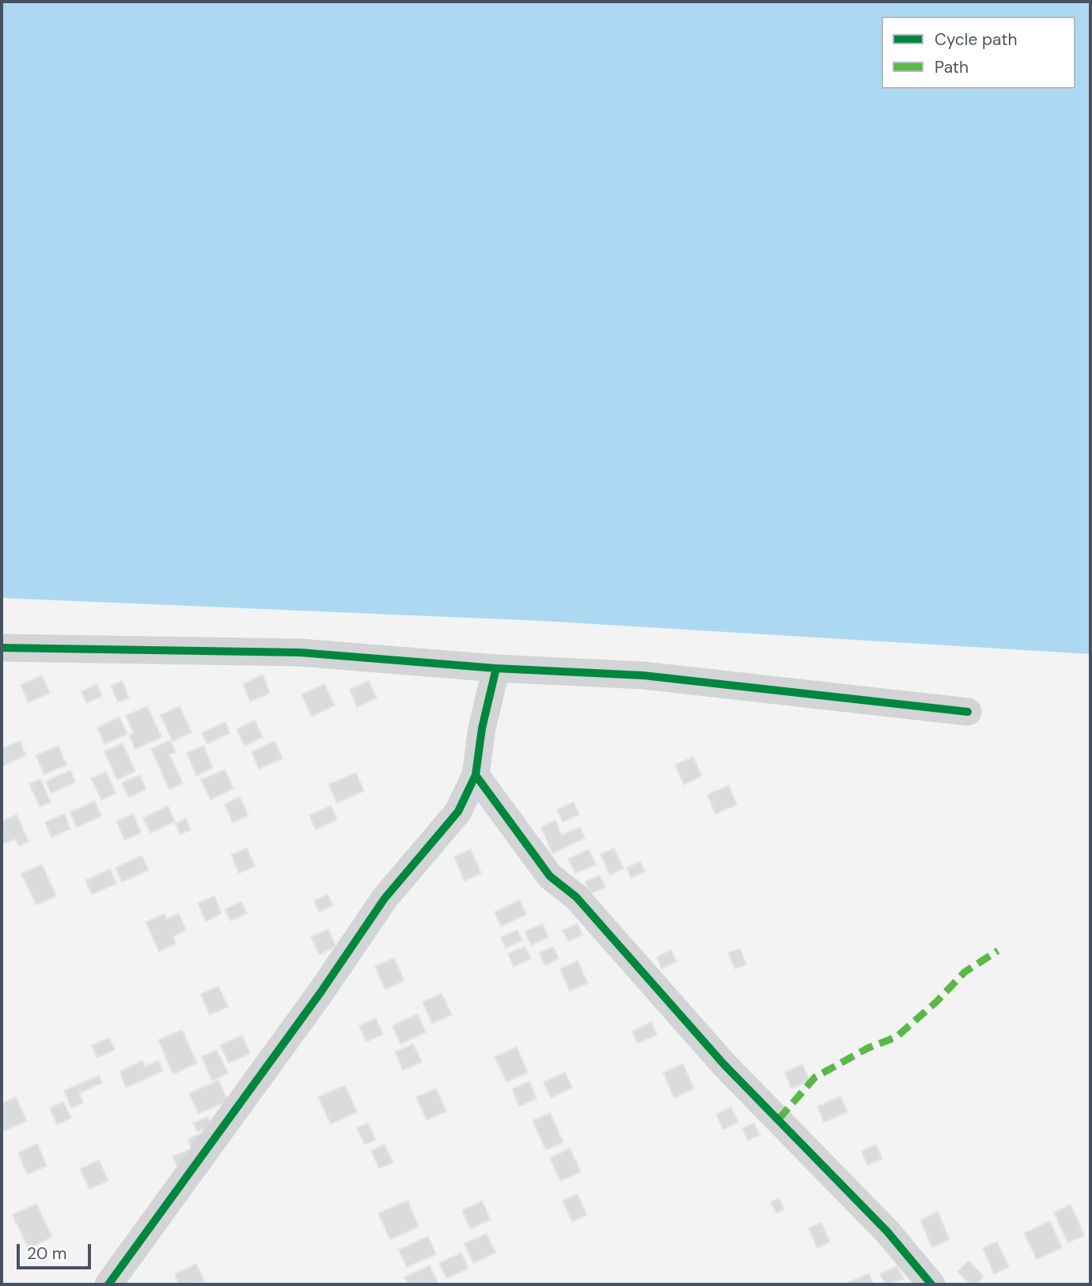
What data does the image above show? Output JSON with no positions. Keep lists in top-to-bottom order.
{
  "legend": ["Cycle path", "Path"],
  "scale_bar": "20 m"
}
